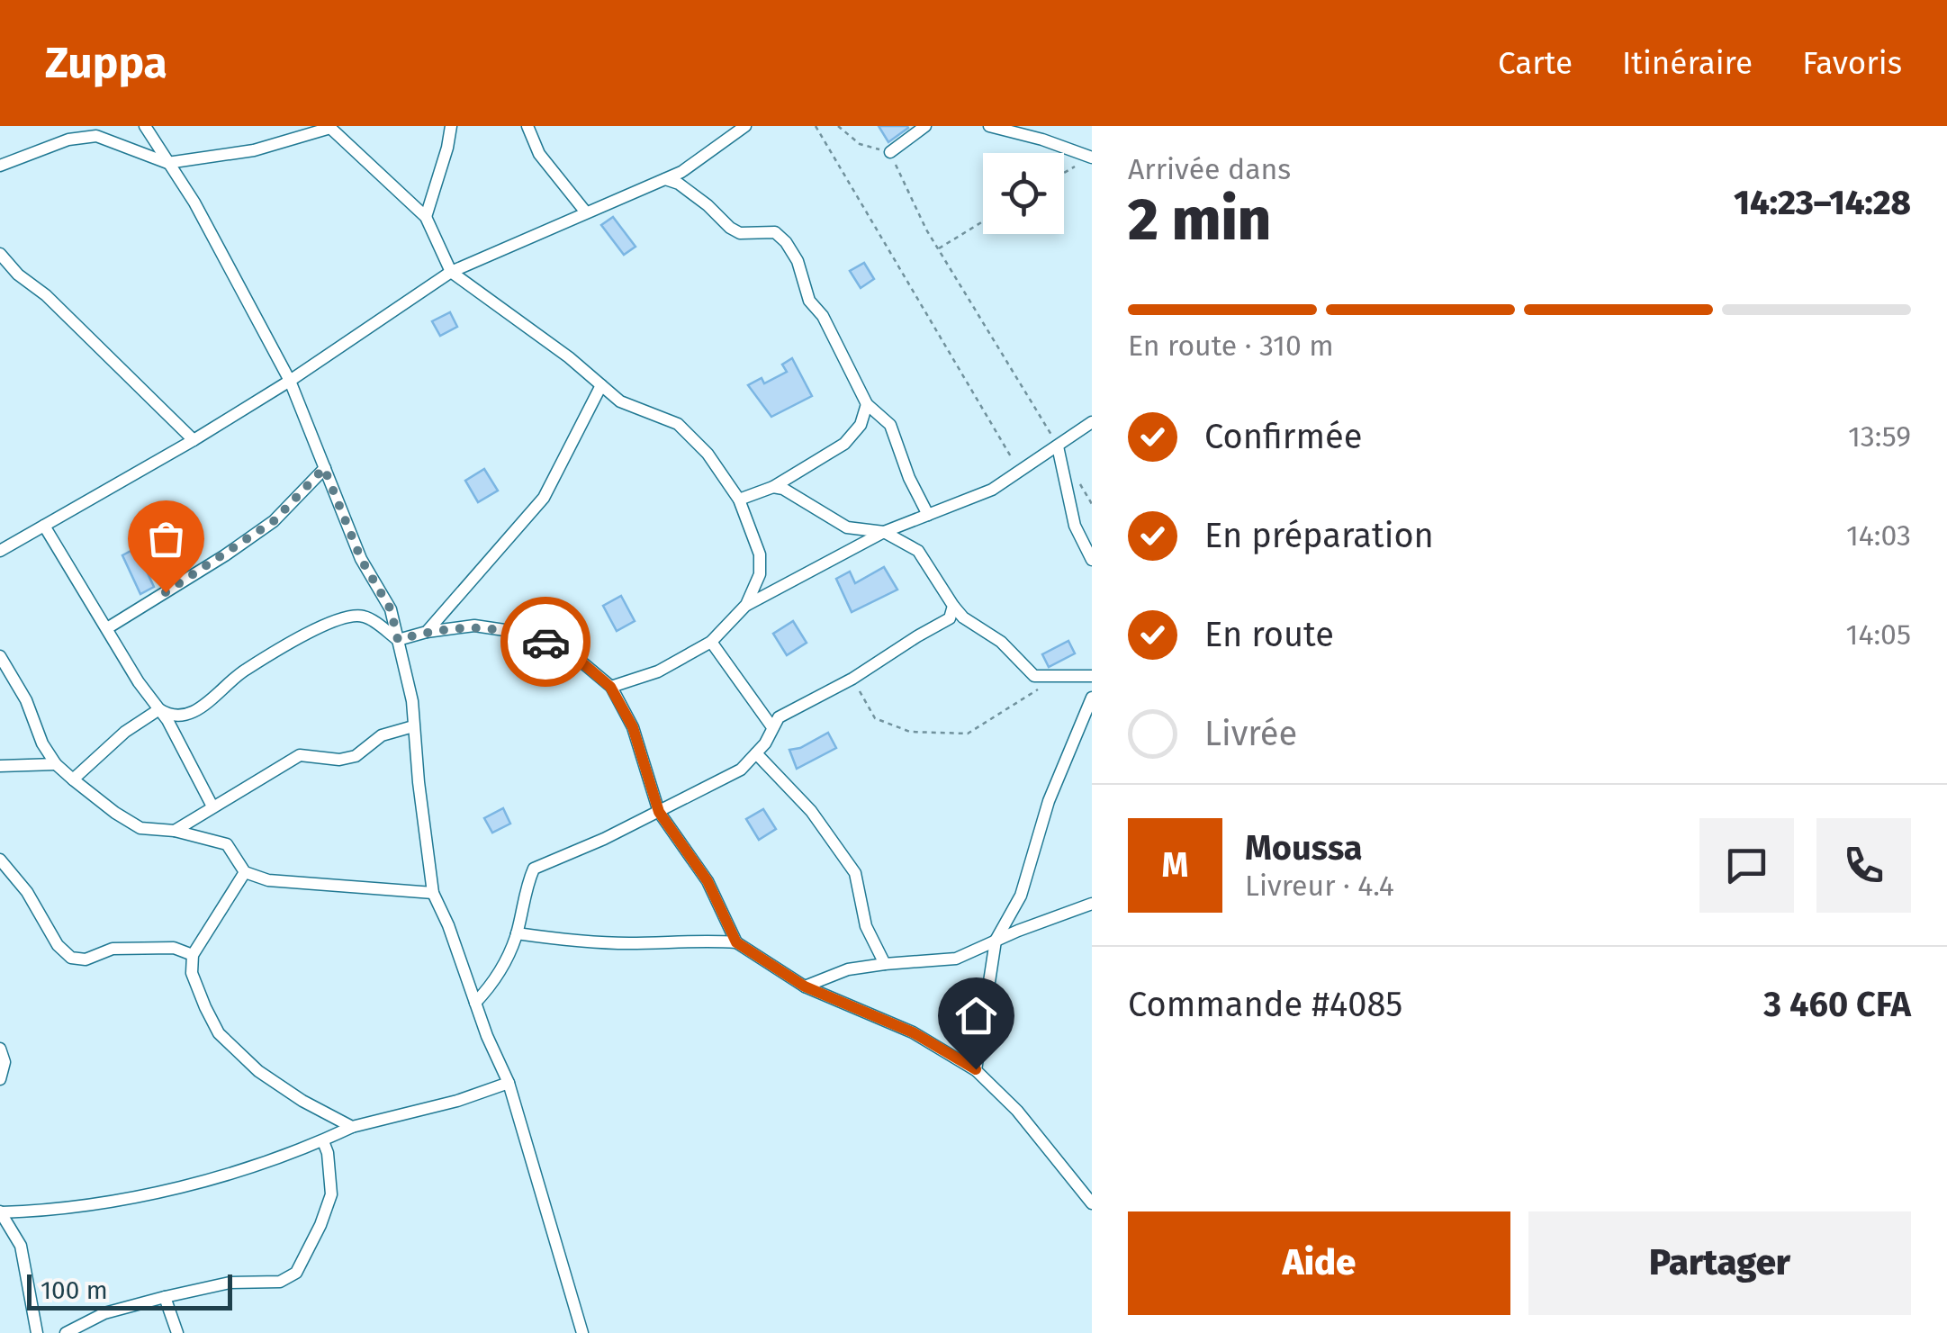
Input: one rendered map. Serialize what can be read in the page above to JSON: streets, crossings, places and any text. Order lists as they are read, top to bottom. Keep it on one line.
{"scale_bar":"100 m","page":{"header":"Zuppa","nav":["Carte","Itinéraire","Favoris"],"heading":["2 min","Arrivée dans","14:23–14:28"],"panel":["Moussa","Livreur · 4.4","Commande #4085","3 460 CFA"],"bar":"En route · 310 m","list":[["Confirmée","13:59"],["En préparation","14:03"],["En route","14:05"],"Livrée"],"round":"M","buttons":["Aide","Partager"],"scale":"100 m"}}
